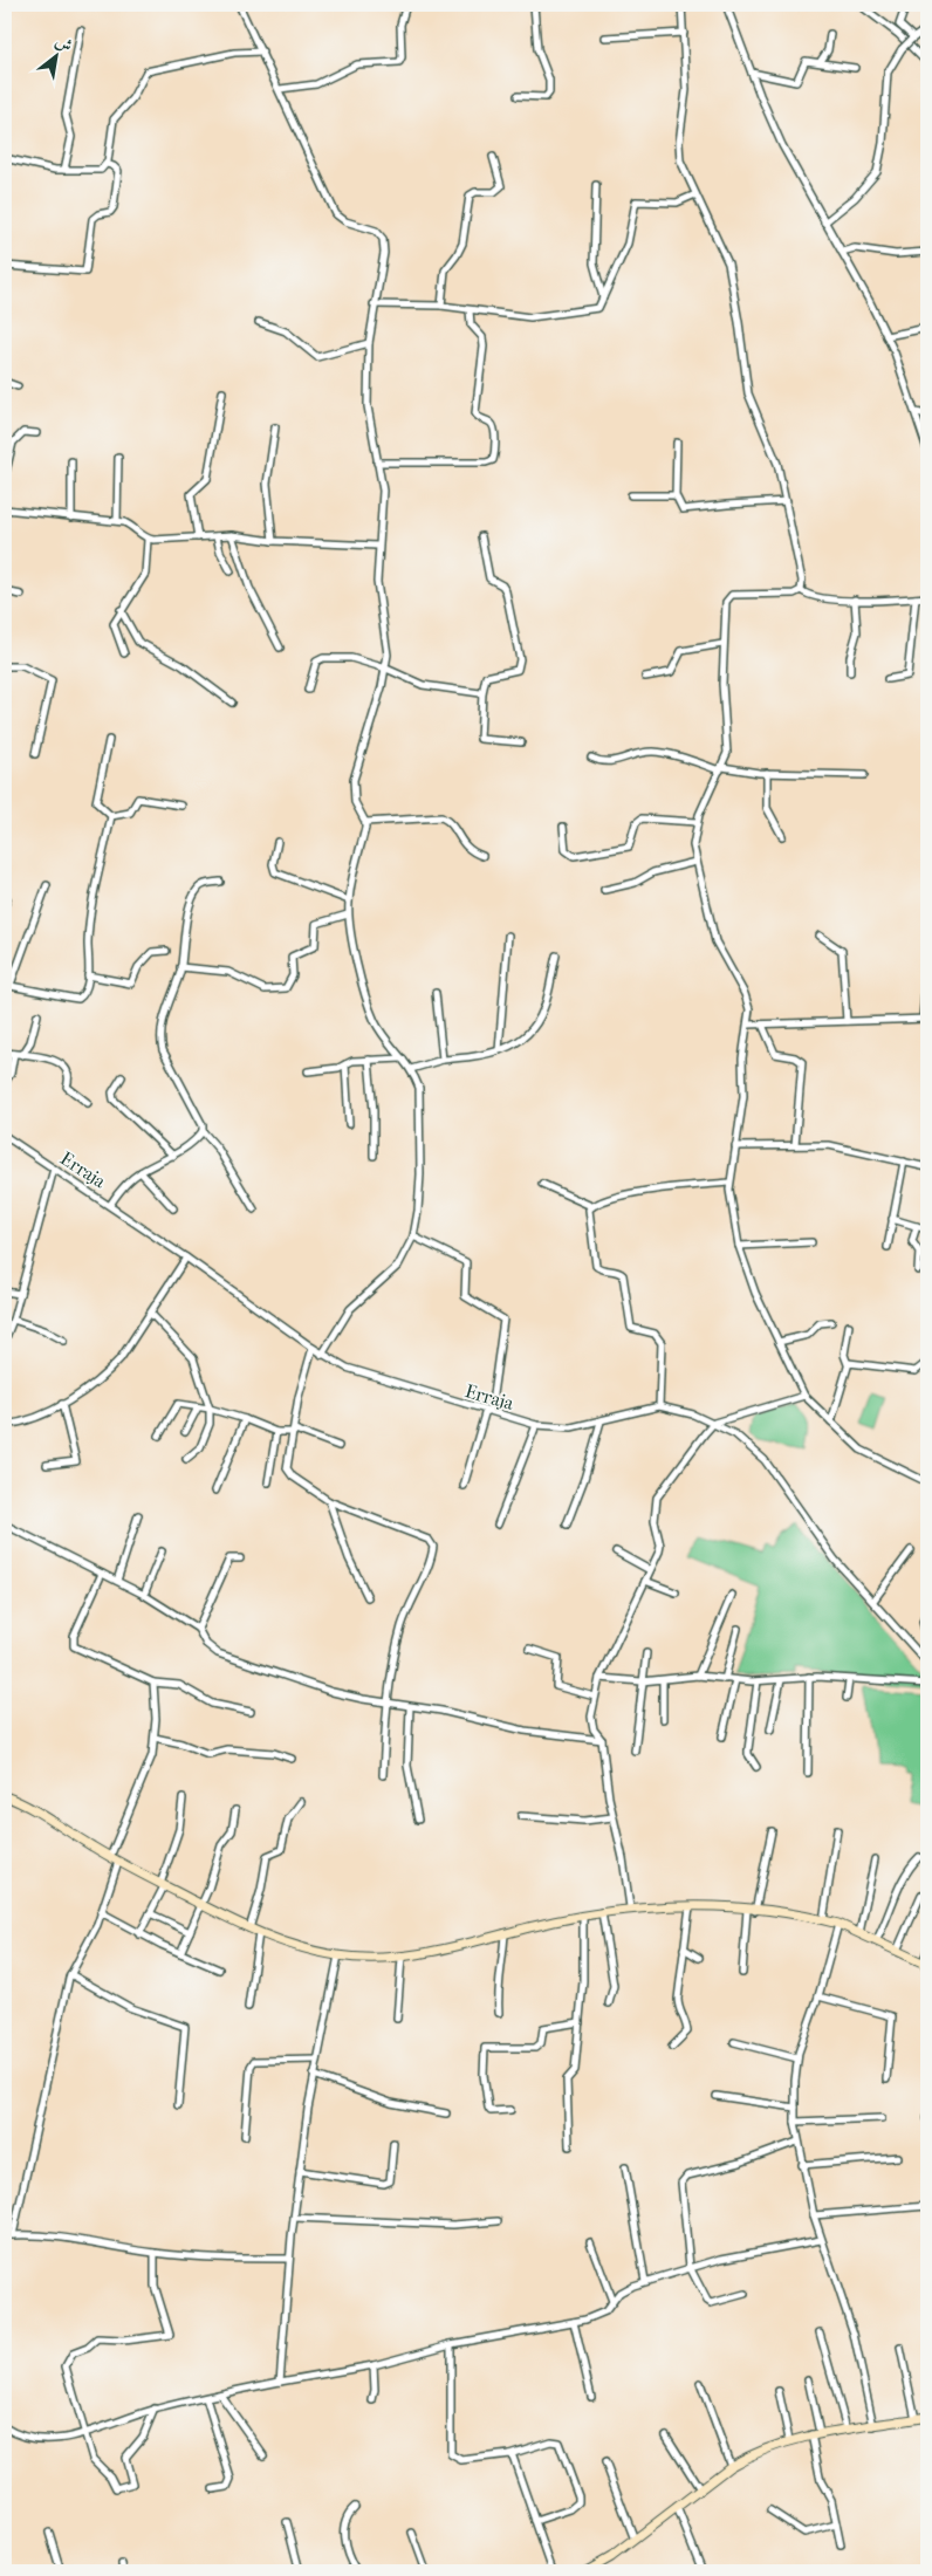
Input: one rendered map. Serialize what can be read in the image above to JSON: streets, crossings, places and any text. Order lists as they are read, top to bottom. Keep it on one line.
{"streets":{"street":["Erraja"]},"north":"top right"}
